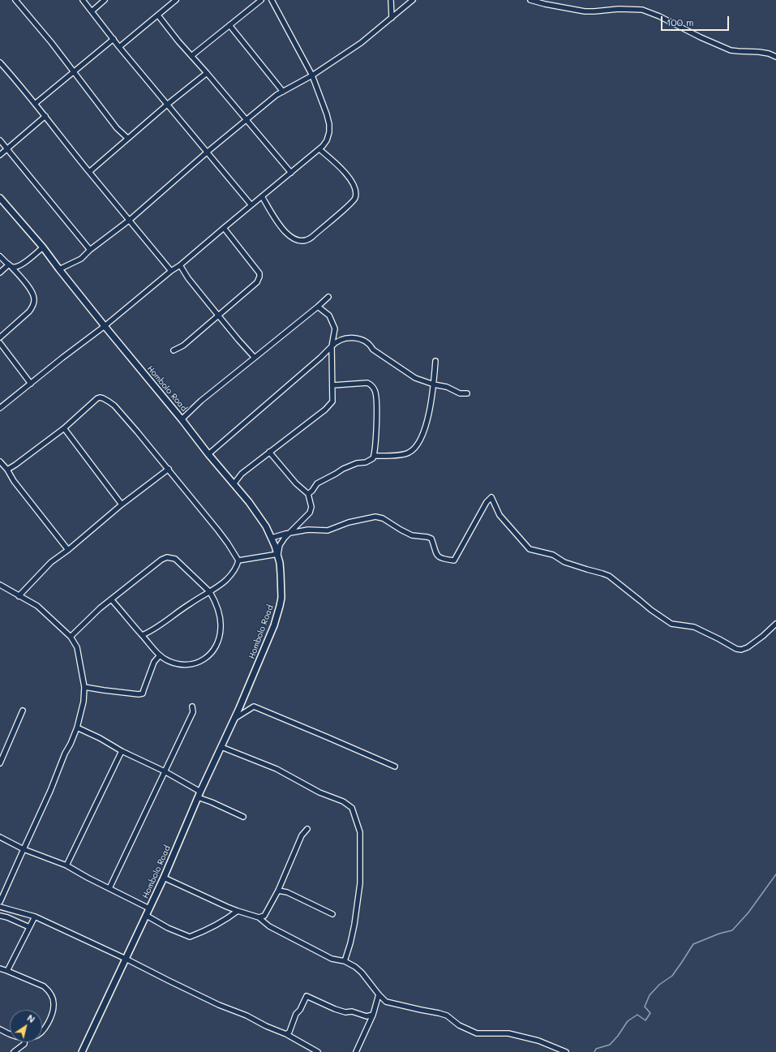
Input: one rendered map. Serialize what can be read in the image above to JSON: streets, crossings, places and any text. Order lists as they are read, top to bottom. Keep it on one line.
{"streets":{"street":["Hombolo Road"]},"scale_bar":"100 m","north":"top right"}
